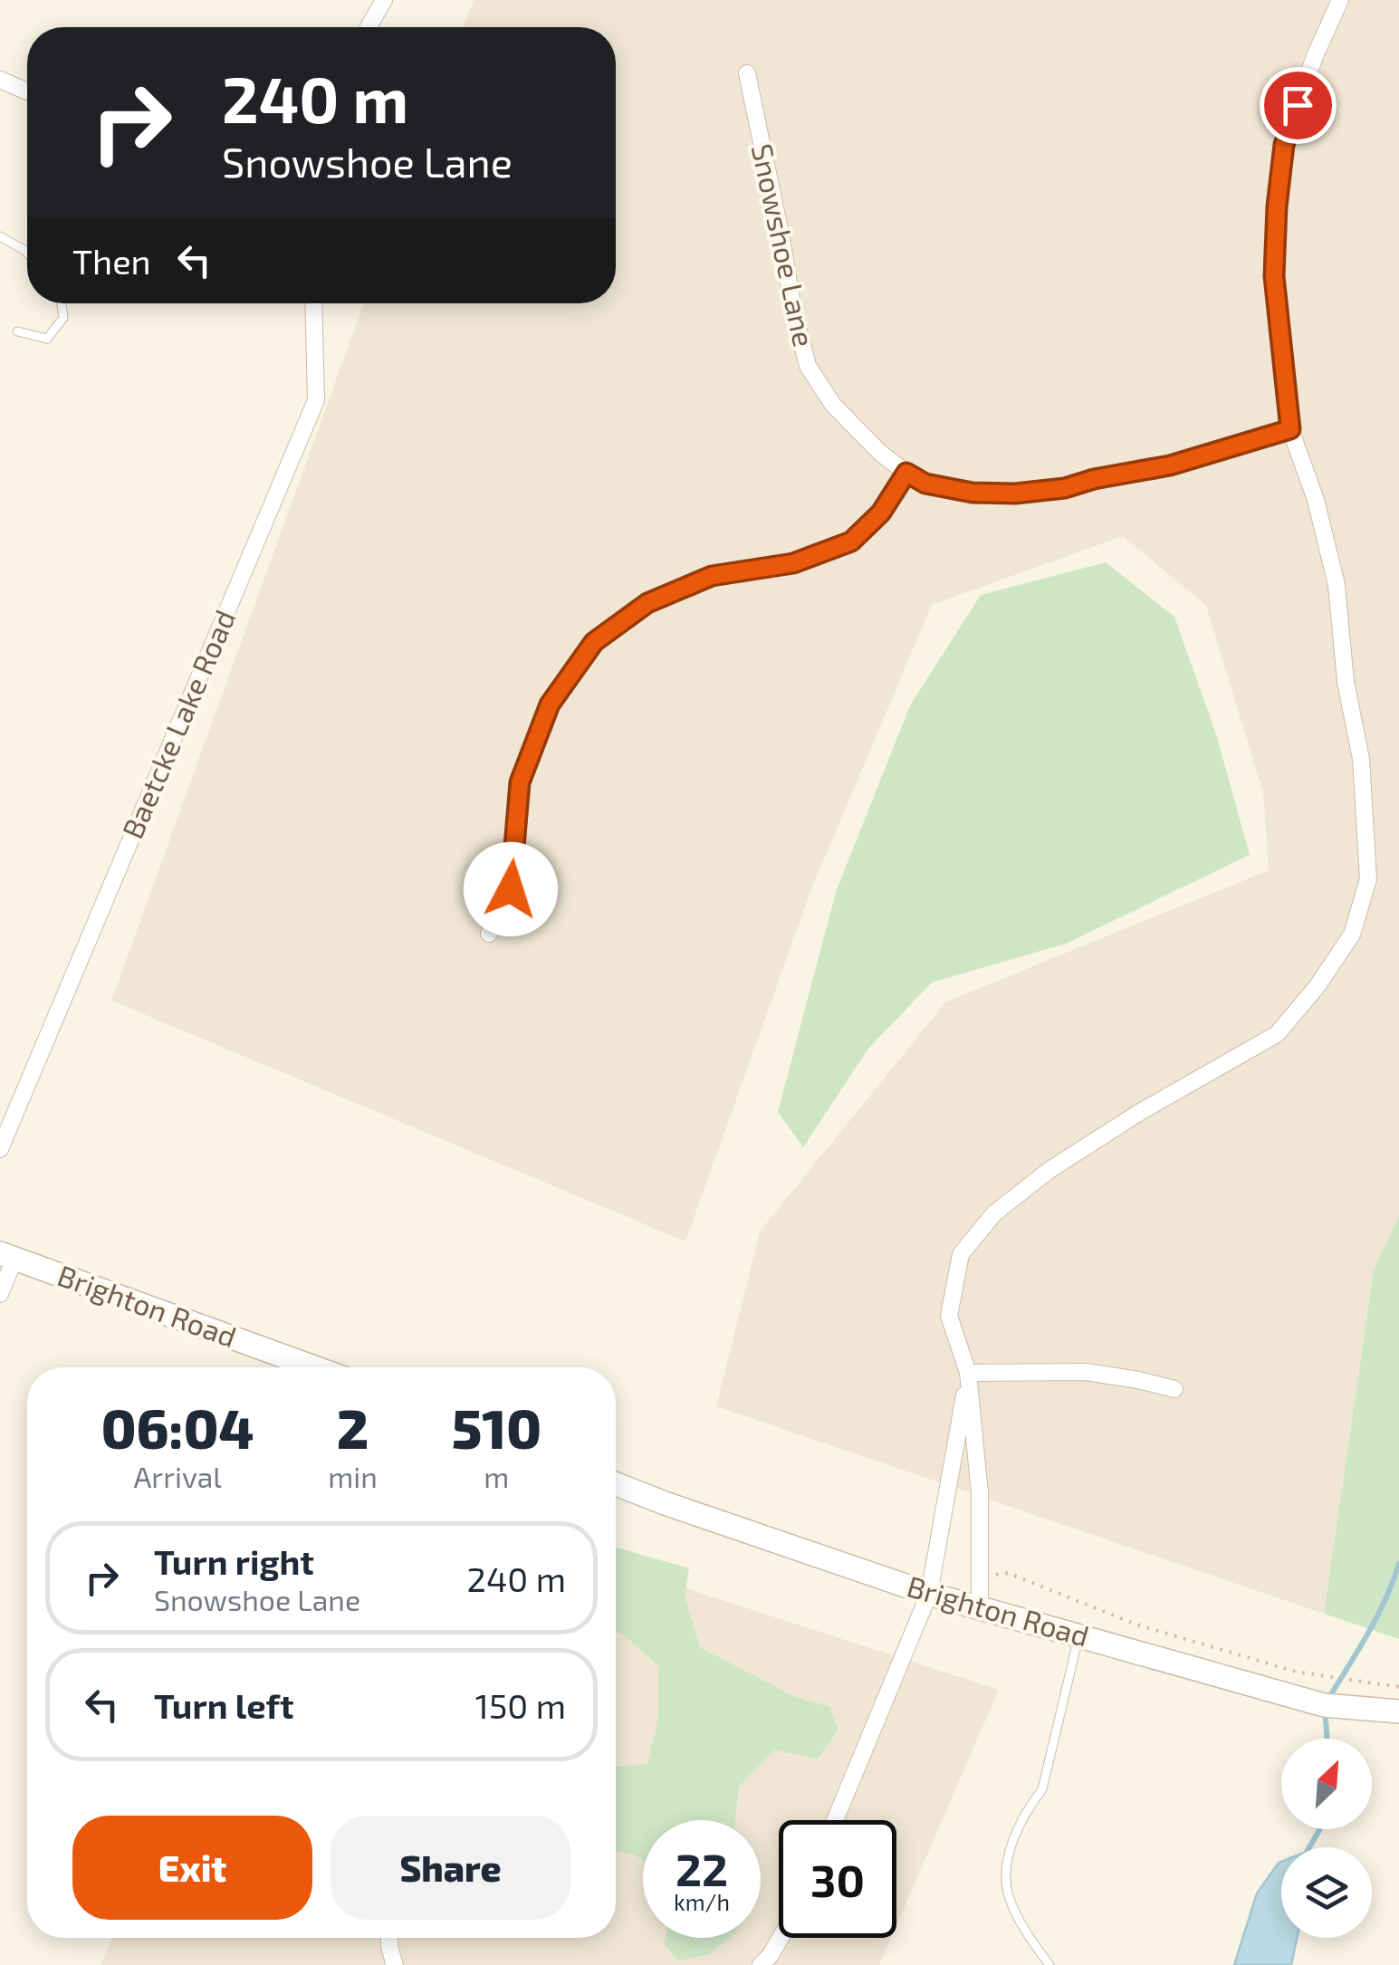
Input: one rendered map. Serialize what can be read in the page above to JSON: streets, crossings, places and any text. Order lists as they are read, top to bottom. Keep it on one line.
{"streets":{"street":["Snowshoe Lane","Baetcke Lake Road","Brighton Road"]},"north":"top right","page":{"turn":["240 m","Snowshoe Lane"],"then":"Then","eta":["06:04","Arrival","2","min","510","m"],"list":[{"name":"Turn right","note":"Snowshoe Lane","value":"240 m"},{"name":"Turn left","value":"150 m"}],"buttons":["Exit","Share"],"speed":"22 km/h","limit":"30"}}
